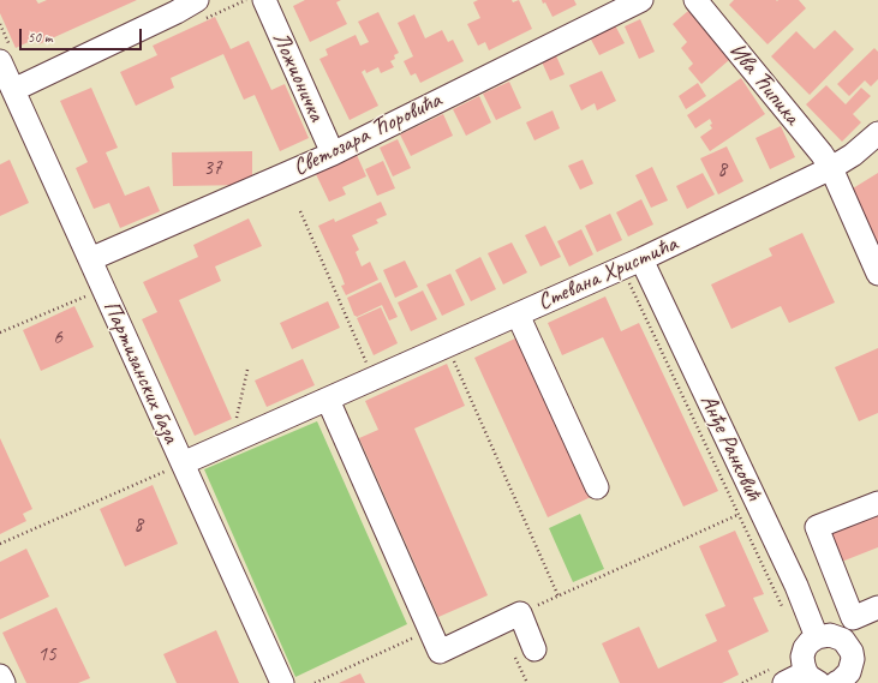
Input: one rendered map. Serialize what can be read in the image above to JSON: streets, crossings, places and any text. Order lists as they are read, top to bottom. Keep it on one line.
{"streets":{"street":["Ложионичка","Ива Ћипика","Светозара Ћоровића","Стевана Христића","Партизанских база","Анђе Ранковић"]},"crossings":[["Ложионичка","Светозара Ћоровића"],["Ива Ћипика","Стевана Христића"],["Светозара Ћоровића","Партизанских база"],["Стевана Христића","Партизанских база"],["Стевана Христића","Анђе Ранковић"]],"house_numbers":["37","8","6","8","15"],"scale_bar":"50 m"}
